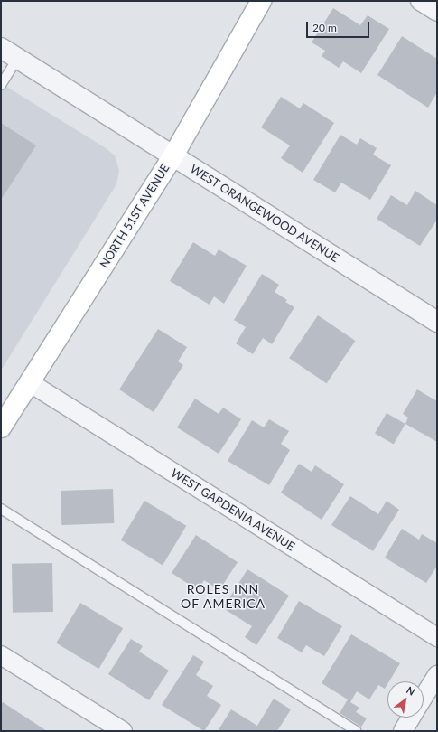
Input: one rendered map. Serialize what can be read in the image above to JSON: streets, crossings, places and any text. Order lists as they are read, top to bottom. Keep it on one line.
{"streets":{"main road":["NORTH 51ST AVENUE"],"street":["WEST ORANGEWOOD AVENUE","WEST GARDENIA AVENUE"]},"crossings":[["WEST ORANGEWOOD AVENUE","NORTH 51ST AVENUE"],["NORTH 51ST AVENUE","WEST GARDENIA AVENUE"]],"districts":["ROLES INN OF AMERICA"],"scale_bar":"20 m","north":"top right"}
